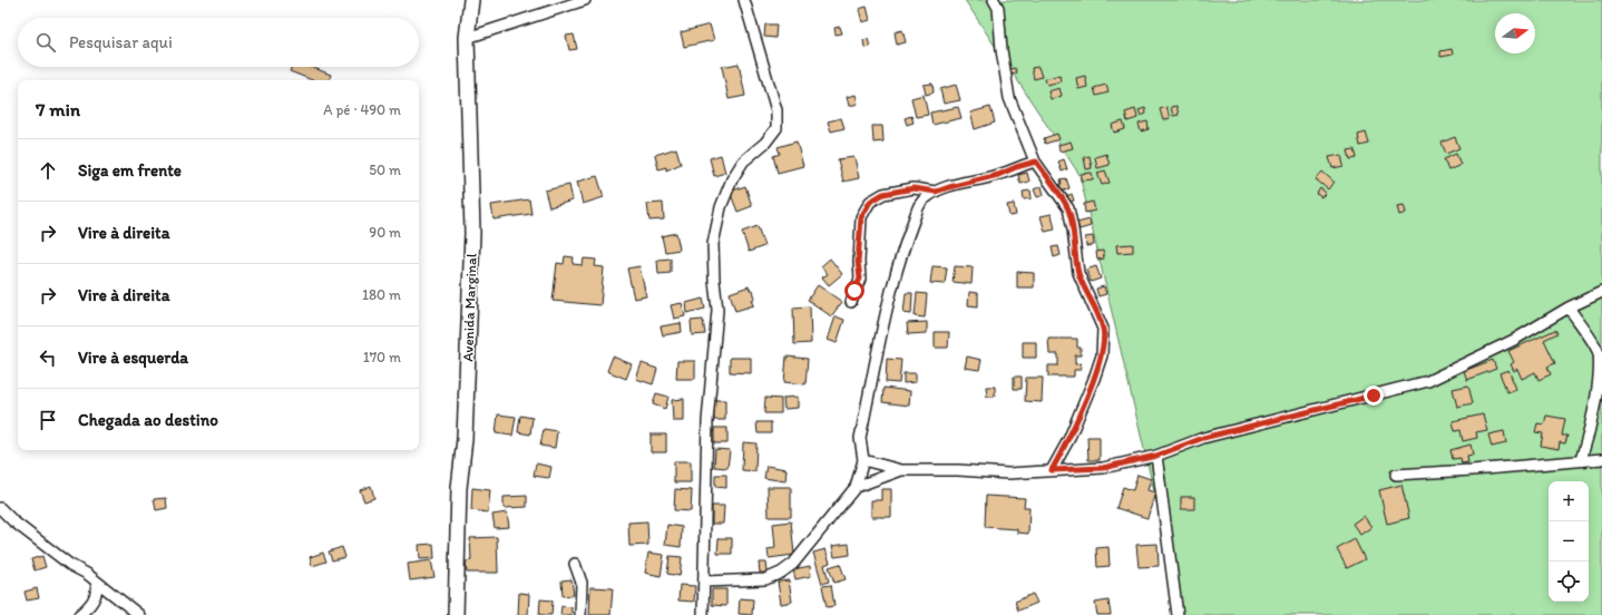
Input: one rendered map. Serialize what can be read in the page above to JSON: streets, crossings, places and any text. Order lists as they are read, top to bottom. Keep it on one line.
{"streets":{"street":["Avenida Marginal"]},"north":"right","page":{"search":"Pesquisar aqui","heading":["7 min","A pé · 490 m"],"list":[["Siga em frente","50 m"],["Vire à direita","90 m"],["Vire à direita","180 m"],["Vire à esquerda","170 m"],"Chegada ao destino"],"map_buttons":["+","−"]}}
